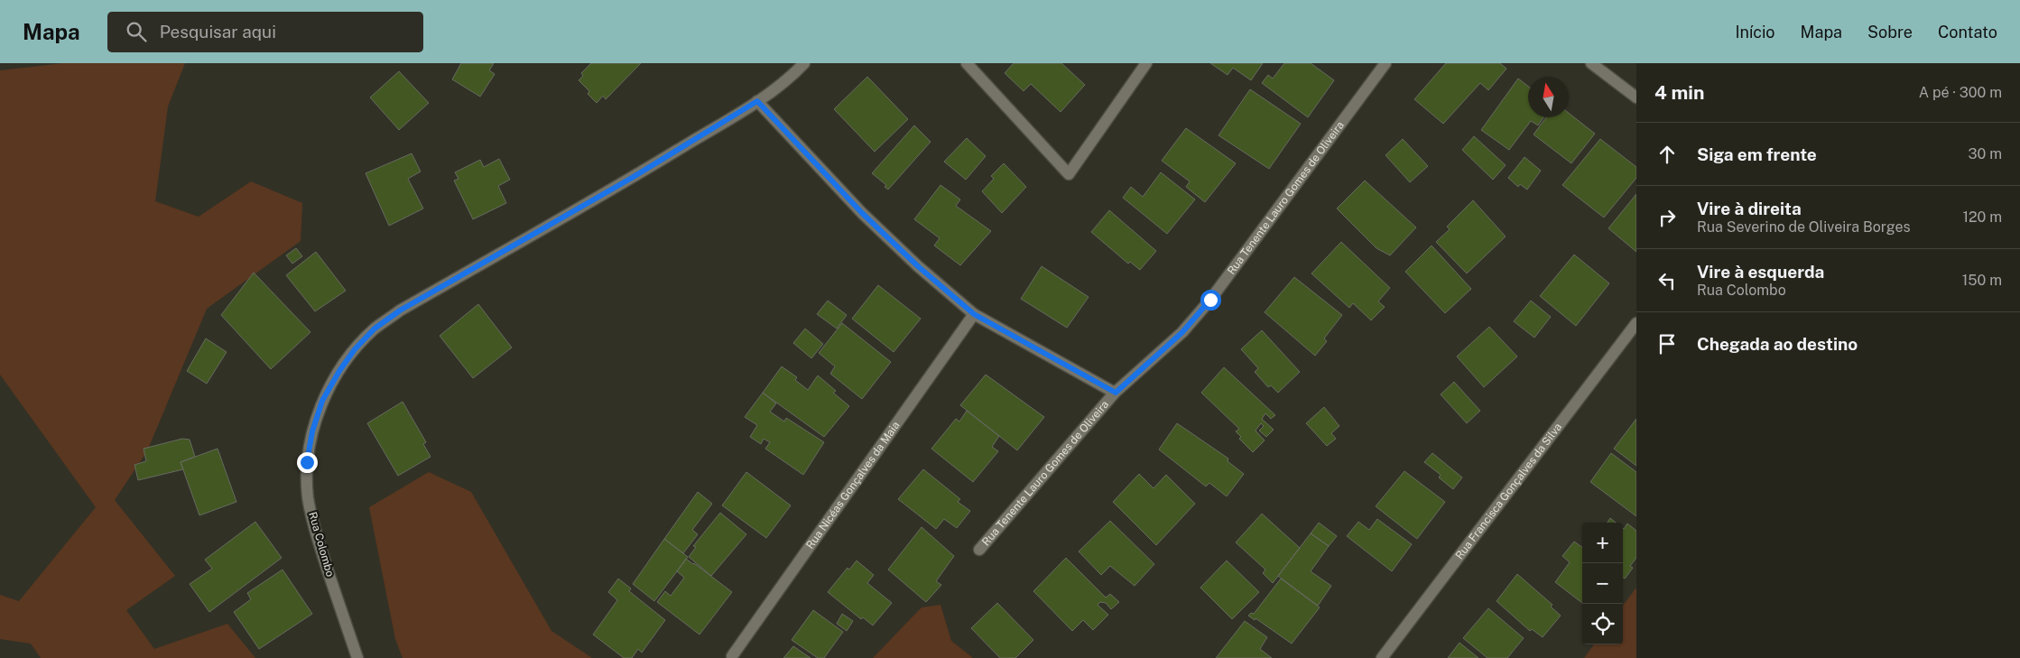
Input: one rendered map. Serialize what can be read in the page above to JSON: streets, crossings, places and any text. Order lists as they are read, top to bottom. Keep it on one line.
{"streets":{"street":["Rua Tenente Lauro Gomes de Oliveira","Rua Nicéas Gonçalves da Maia","Rua Francisca Gonçalves da Silva","Rua Colombo"]},"north":"top","page":{"header":"Mapa","search":"Pesquisar aqui","nav":["Início","Mapa","Sobre","Contato"],"heading":["4 min","A pé · 300 m"],"list":[["Siga em frente","30 m"],["Vire à direita","Rua Severino de Oliveira Borges","120 m"],["Vire à esquerda","Rua Colombo","150 m"],"Chegada ao destino"],"map_buttons":["+","−"]}}
